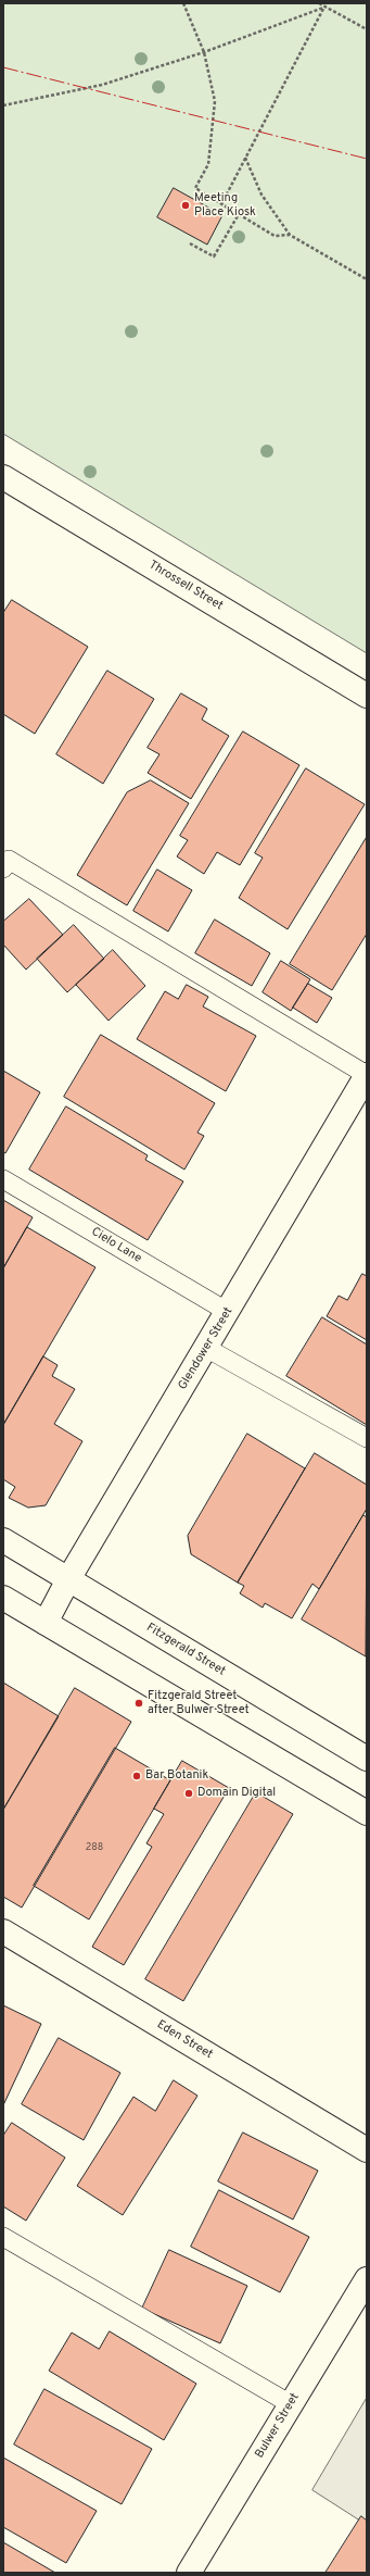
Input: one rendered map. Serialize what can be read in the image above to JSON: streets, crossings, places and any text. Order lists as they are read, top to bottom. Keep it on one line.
{"streets":{"street":["Throssell Street","Glendower Street","Fitzgerald Street","Eden Street","Bulwer Street"],"lane":["Cielo Lane"]},"crossings":[["Cielo Lane","Glendower Street"],["Glendower Street","Fitzgerald Street"]],"places":["Meeting Place Kiosk","Fitzgerald Street after Bulwer Street","Bar Botanik","Domain Digital"],"house_numbers":["288"]}
